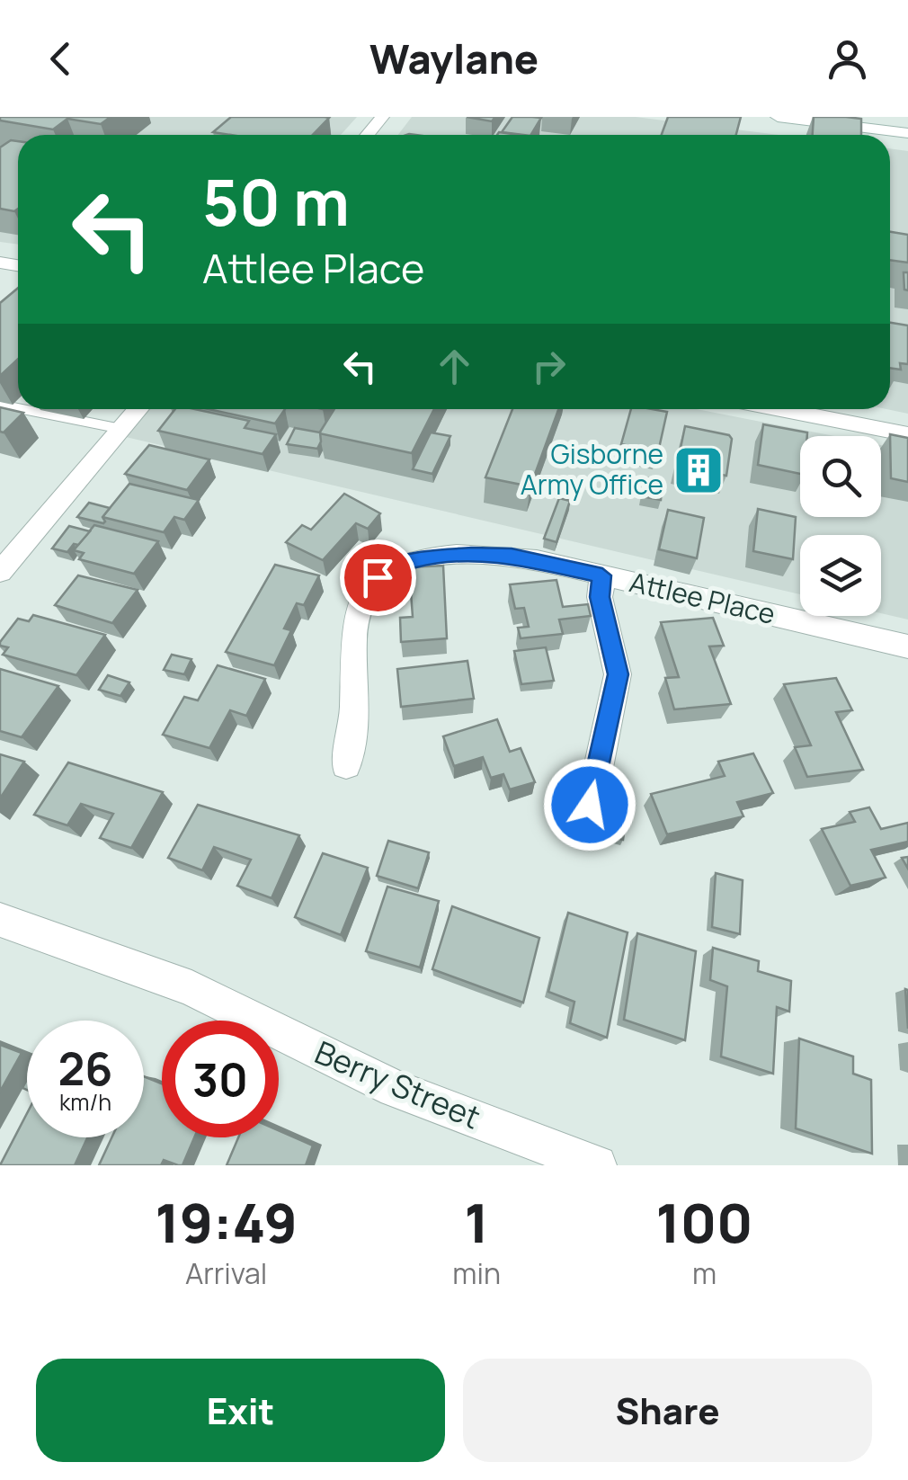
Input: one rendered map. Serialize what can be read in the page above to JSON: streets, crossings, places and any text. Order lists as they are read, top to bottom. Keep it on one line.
{"streets":{"street":["Attlee Place","Berry Street"]},"places":{"building":["Gisborne Army Office"]},"page":{"header":"Waylane","turn":["50 m","Attlee Place"],"speed":"26 km/h","limit":"30","eta":["19:49","Arrival","1","min","100","m"],"buttons":["Exit","Share"]}}
